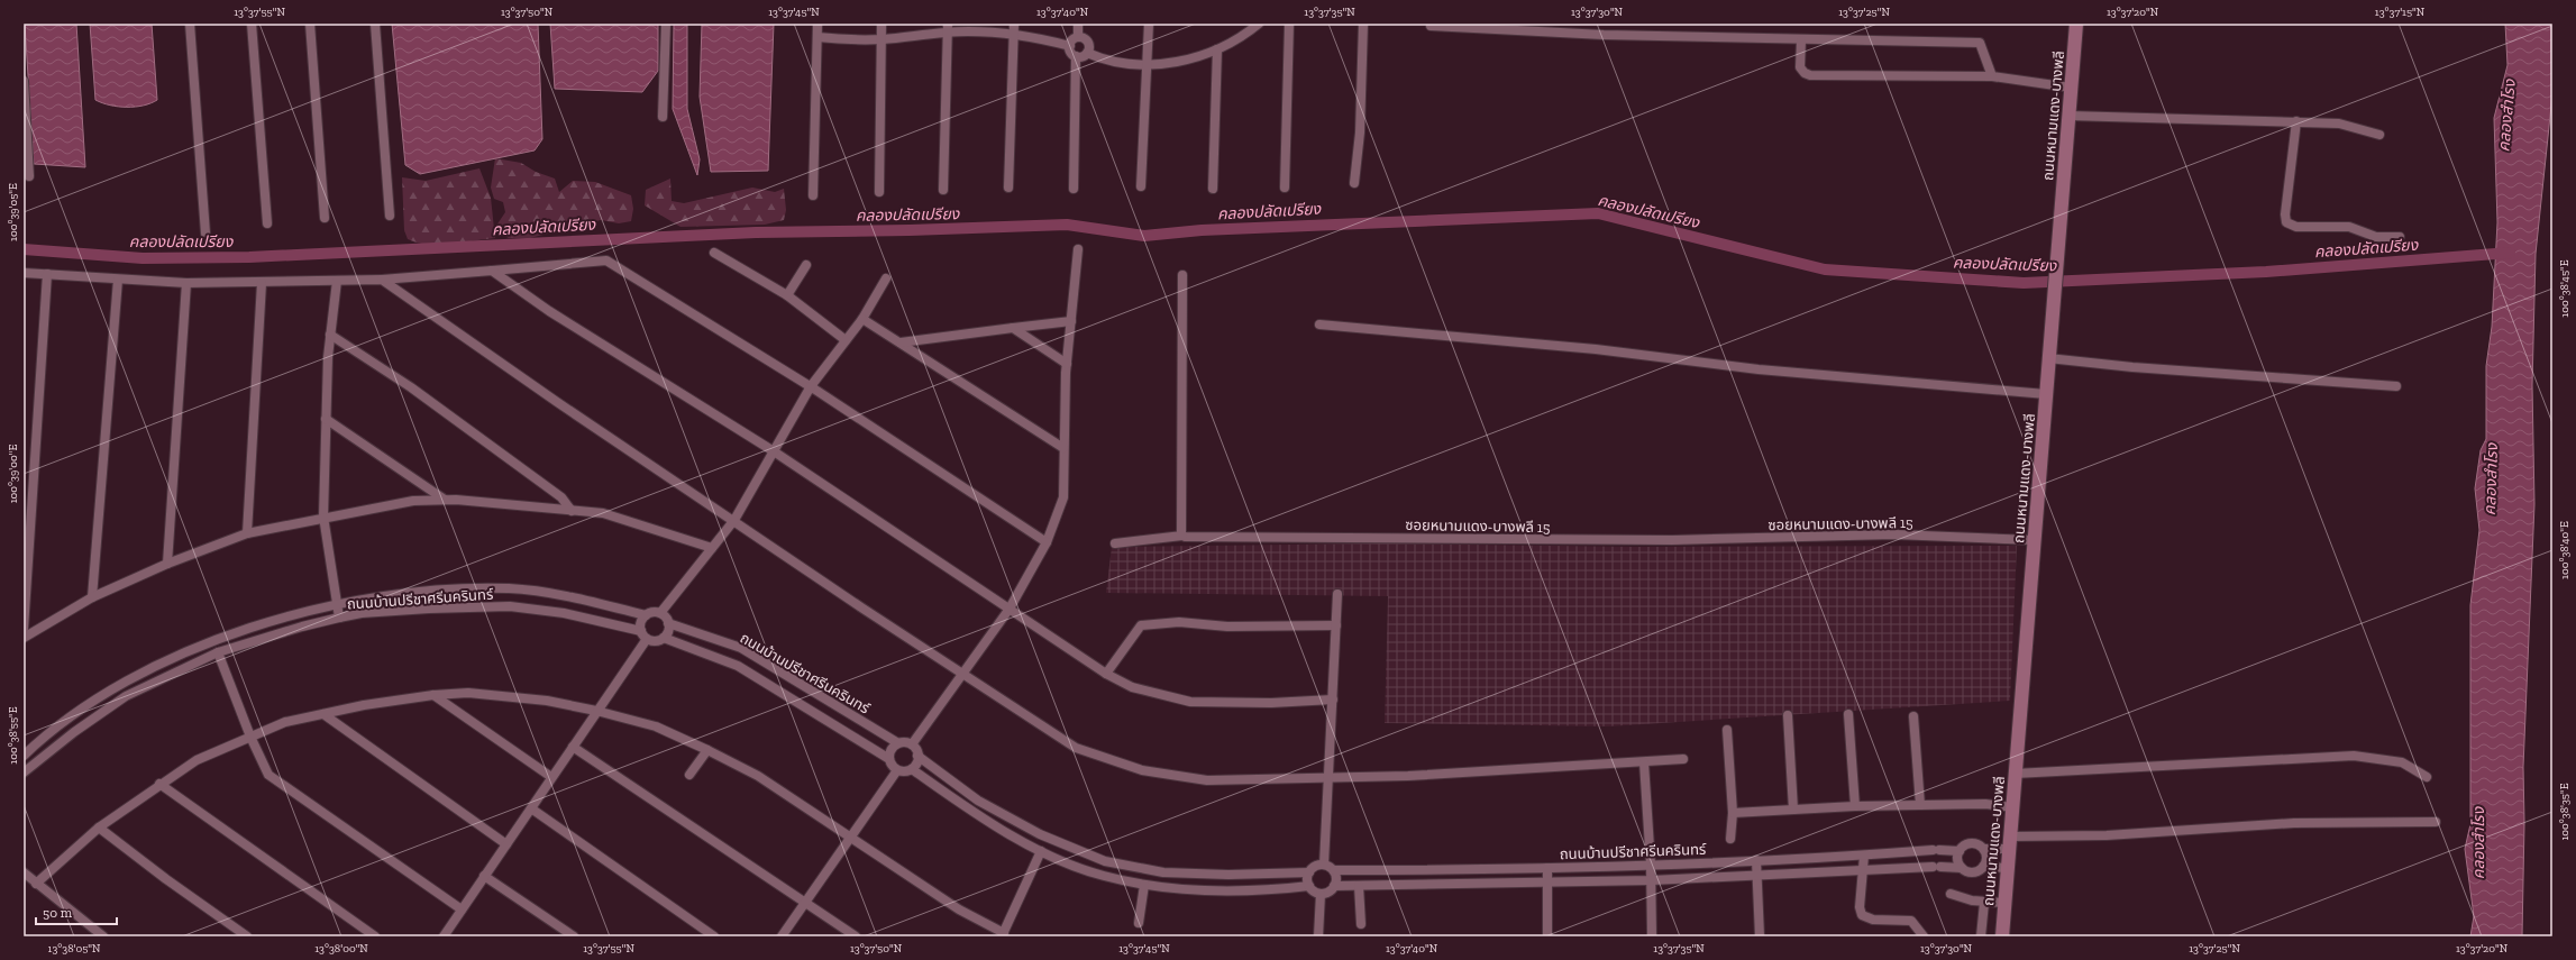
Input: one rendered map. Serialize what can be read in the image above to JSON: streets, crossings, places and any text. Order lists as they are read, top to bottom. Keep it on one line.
{"streets":{"main road":["ถนนหนามแดง-บางพลี"],"street":["ซอยหนามแดง-บางพลี 15","ถนนบ้านปรีชาศรีนครินทร์"]},"crossings":[["ถนนหนามแดง-บางพลี","ซอยหนามแดง-บางพลี 15"]],"water":["คลองสำโรง","คลองปลัดเปรียง"],"scale_bar":"50 m","coordinates":["13°37'55\"N","13°37'50\"N","13°37'45\"N","13°37'40\"N","13°37'35\"N","13°37'30\"N","13°37'25\"N","13°37'20\"N","13°37'15\"N","100°39'05\"E","100°38'45\"E","100°39'00\"E","100°38'40\"E","100°38'55\"E","100°38'35\"E","13°38'05\"N","13°38'00\"N"]}
